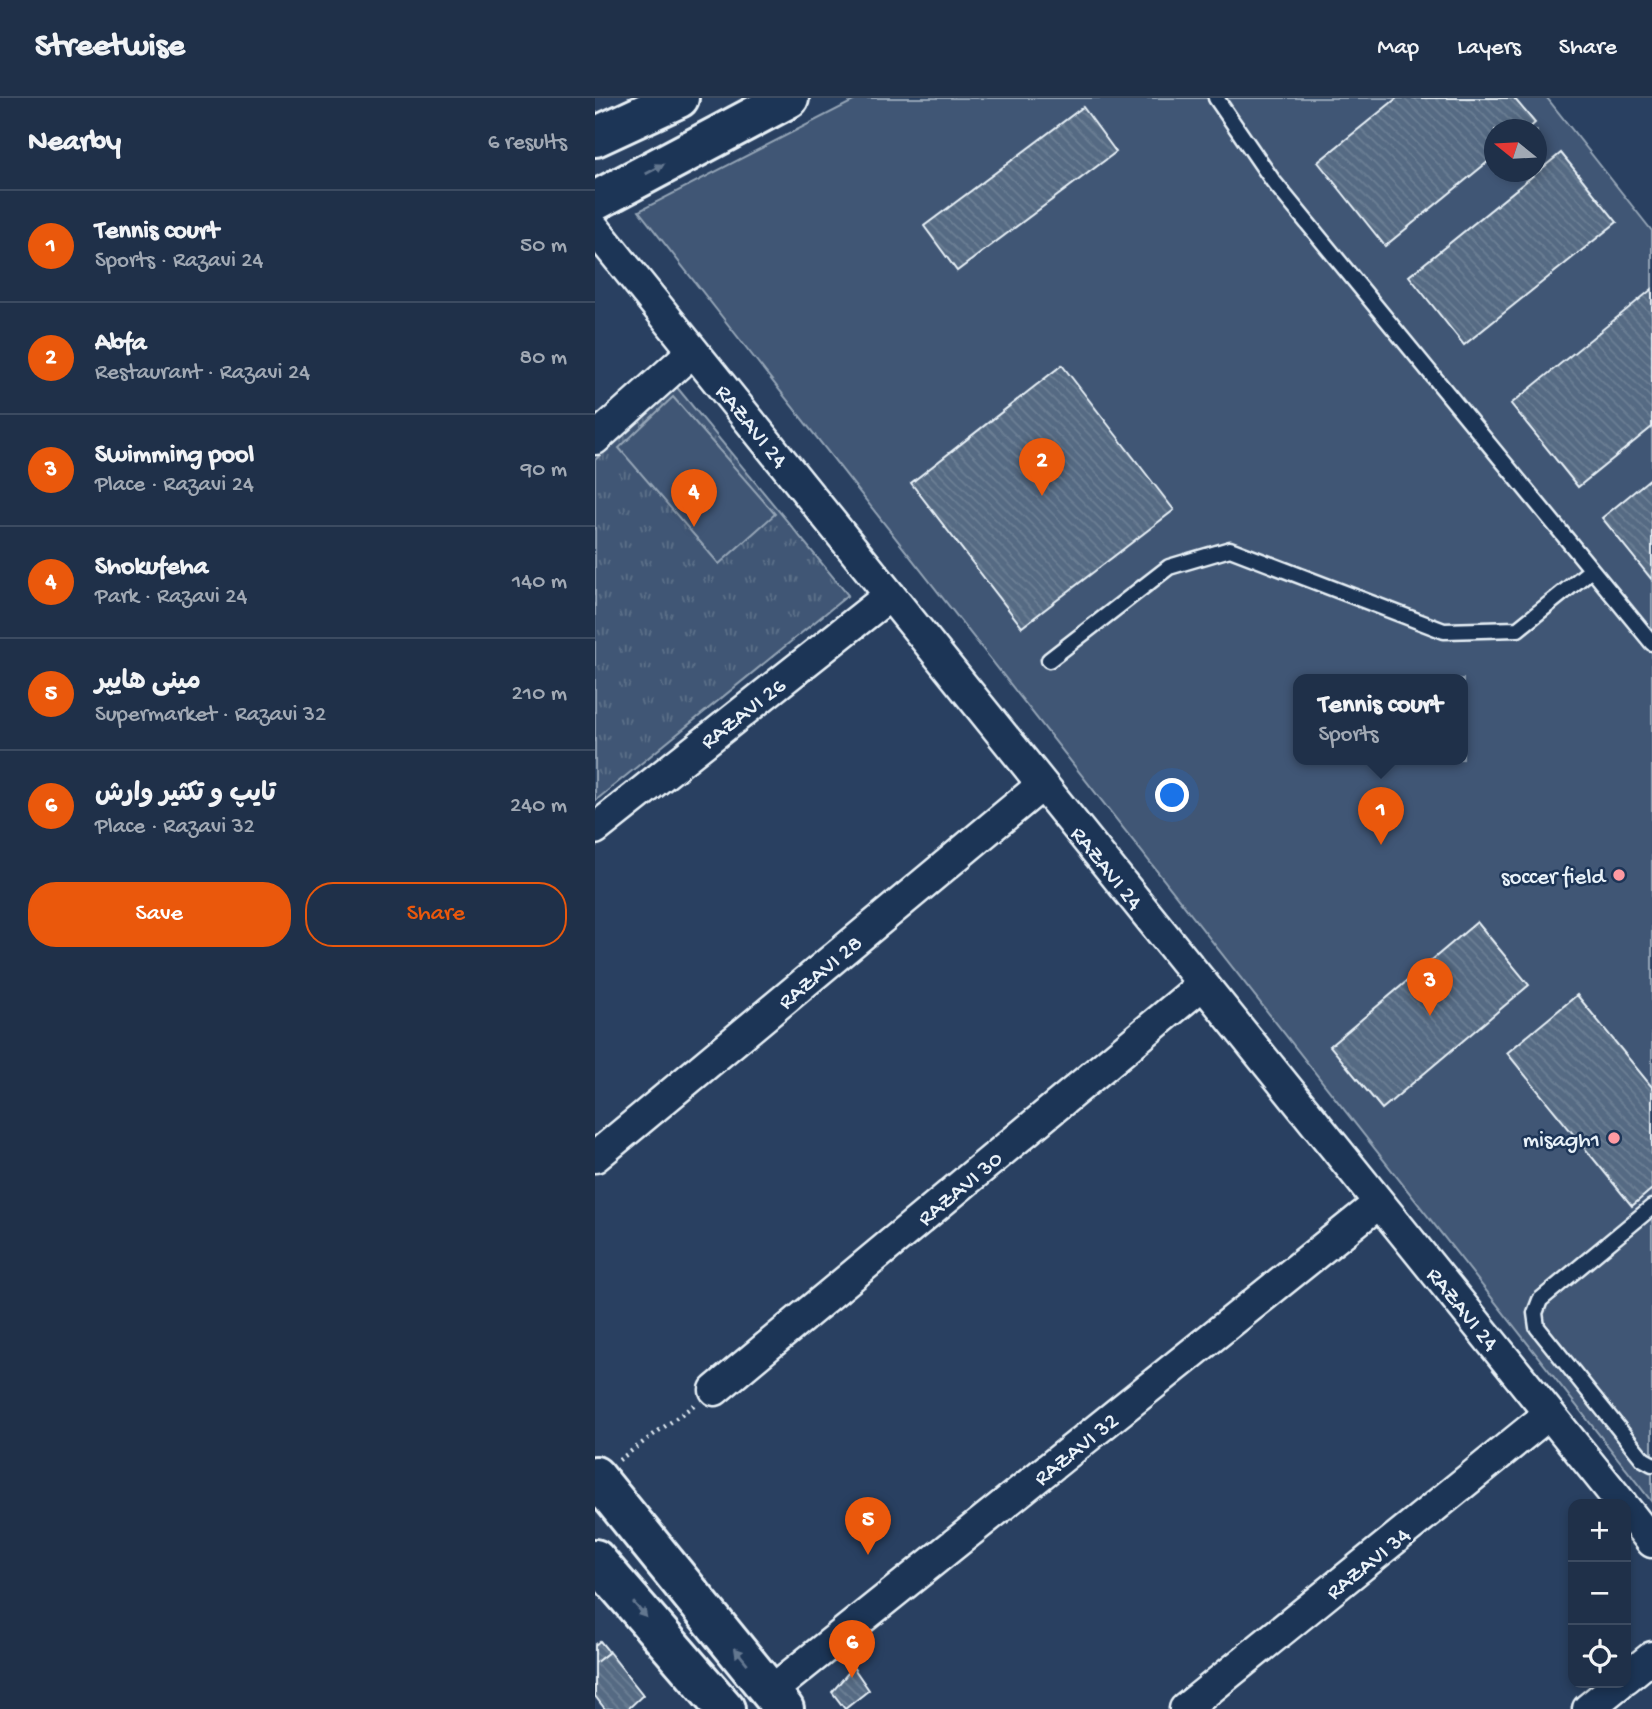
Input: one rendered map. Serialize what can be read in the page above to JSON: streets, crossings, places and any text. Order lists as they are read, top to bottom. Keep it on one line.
{"streets":{"street":["RAZAVI 24","RAZAVI 26","RAZAVI 28","RAZAVI 30","RAZAVI 32","RAZAVI 34"]},"crossings":[["RAZAVI 24","RAZAVI 26"],["RAZAVI 24","RAZAVI 28"],["RAZAVI 24","RAZAVI 30"],["RAZAVI 24","RAZAVI 32"],["RAZAVI 24","RAZAVI 34"]],"places":["soccer field","misagh1"],"north":"left","page":{"header":"Streetwise","nav":["Map","Layers","Share"],"heading":["Nearby","6 results"],"list":[{"mark":"1","name":"Tennis court","note":"Sports · Razavi 24","value":"50 m"},{"mark":"2","name":"Abfa","note":"Restaurant · Razavi 24","value":"80 m"},{"mark":"3","name":"Swimming pool","note":"Place · Razavi 24","value":"90 m"},{"mark":"4","name":"Shokufeha","note":"Park · Razavi 24","value":"140 m"},{"mark":"5","name":"مینی هایپر","note":"Supermarket · Razavi 32","value":"210 m"},{"mark":"6","name":"تایپ و تکثیر وارش","note":"Place · Razavi 32","value":"240 m"}],"pins":["2","4","1","3","5","6"],"popup":["Tennis court","Sports"],"buttons":["Save","Share"],"map_buttons":["+","−"]}}
